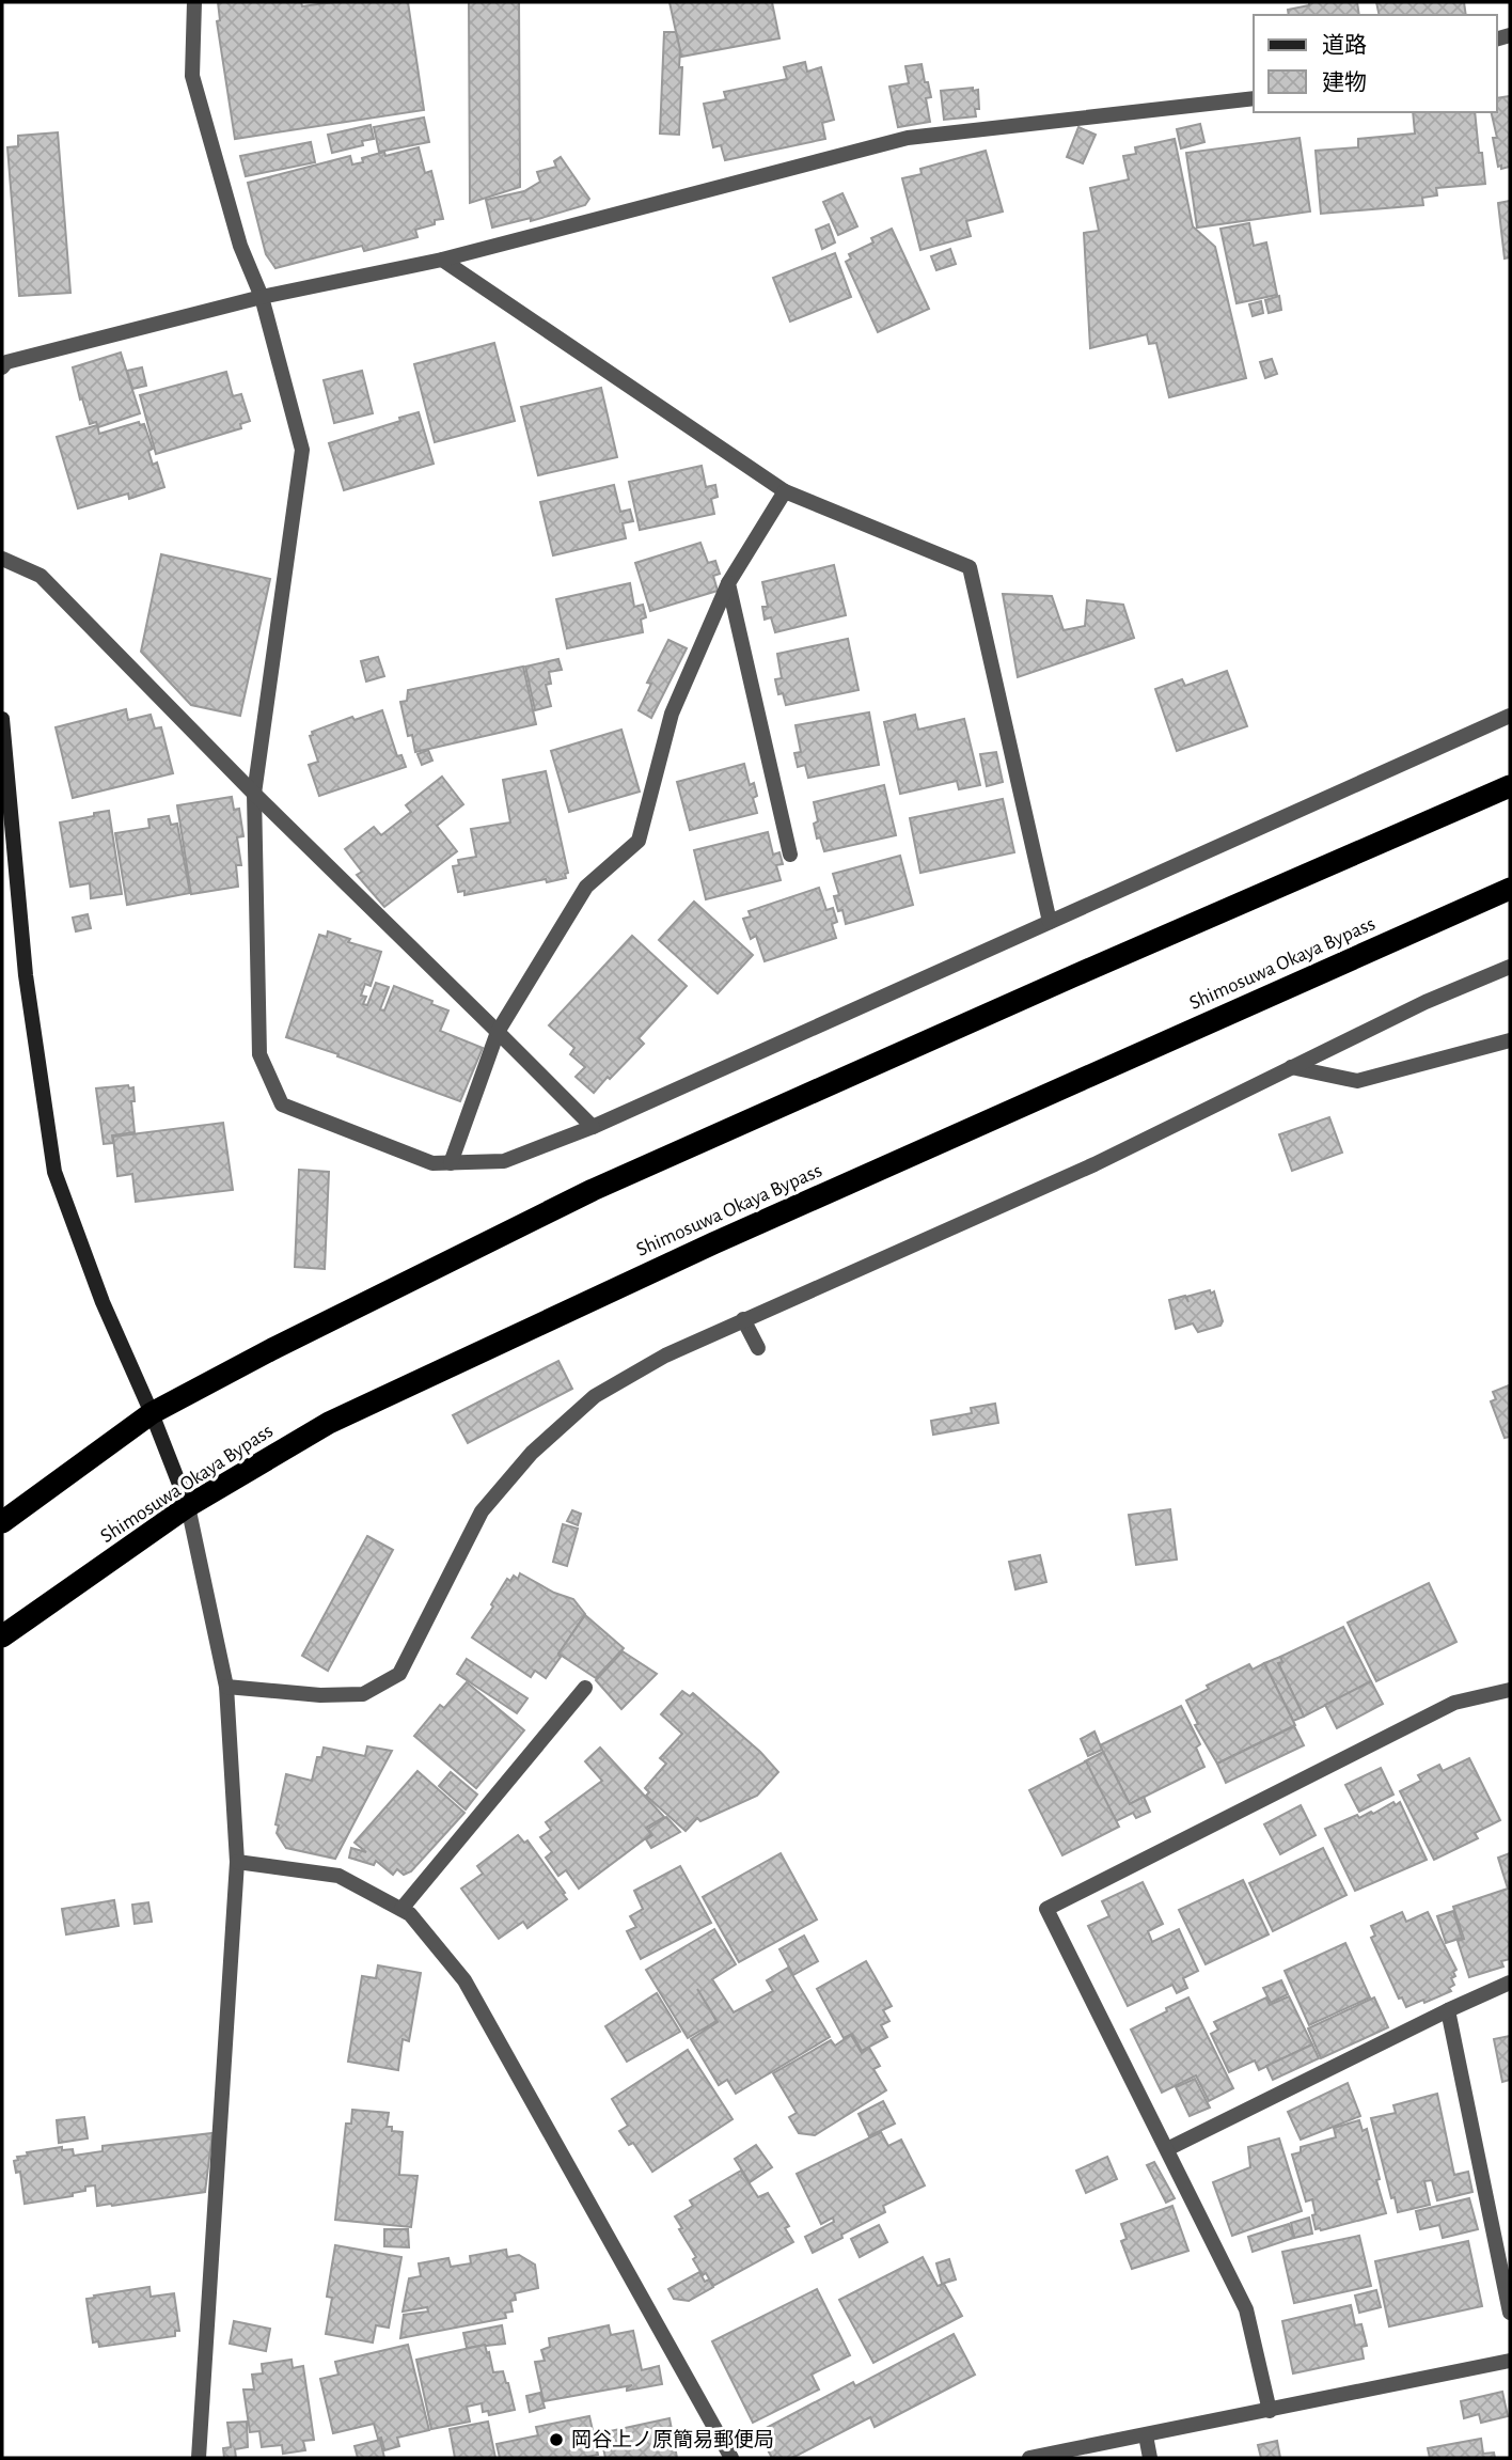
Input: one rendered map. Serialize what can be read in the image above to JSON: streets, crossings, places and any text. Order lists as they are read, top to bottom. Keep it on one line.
{"streets":{"highway":["Shimosuwa Okaya Bypass"]},"places":["岡谷上ノ原簡易郵便局"],"legend":["道路","建物"]}
